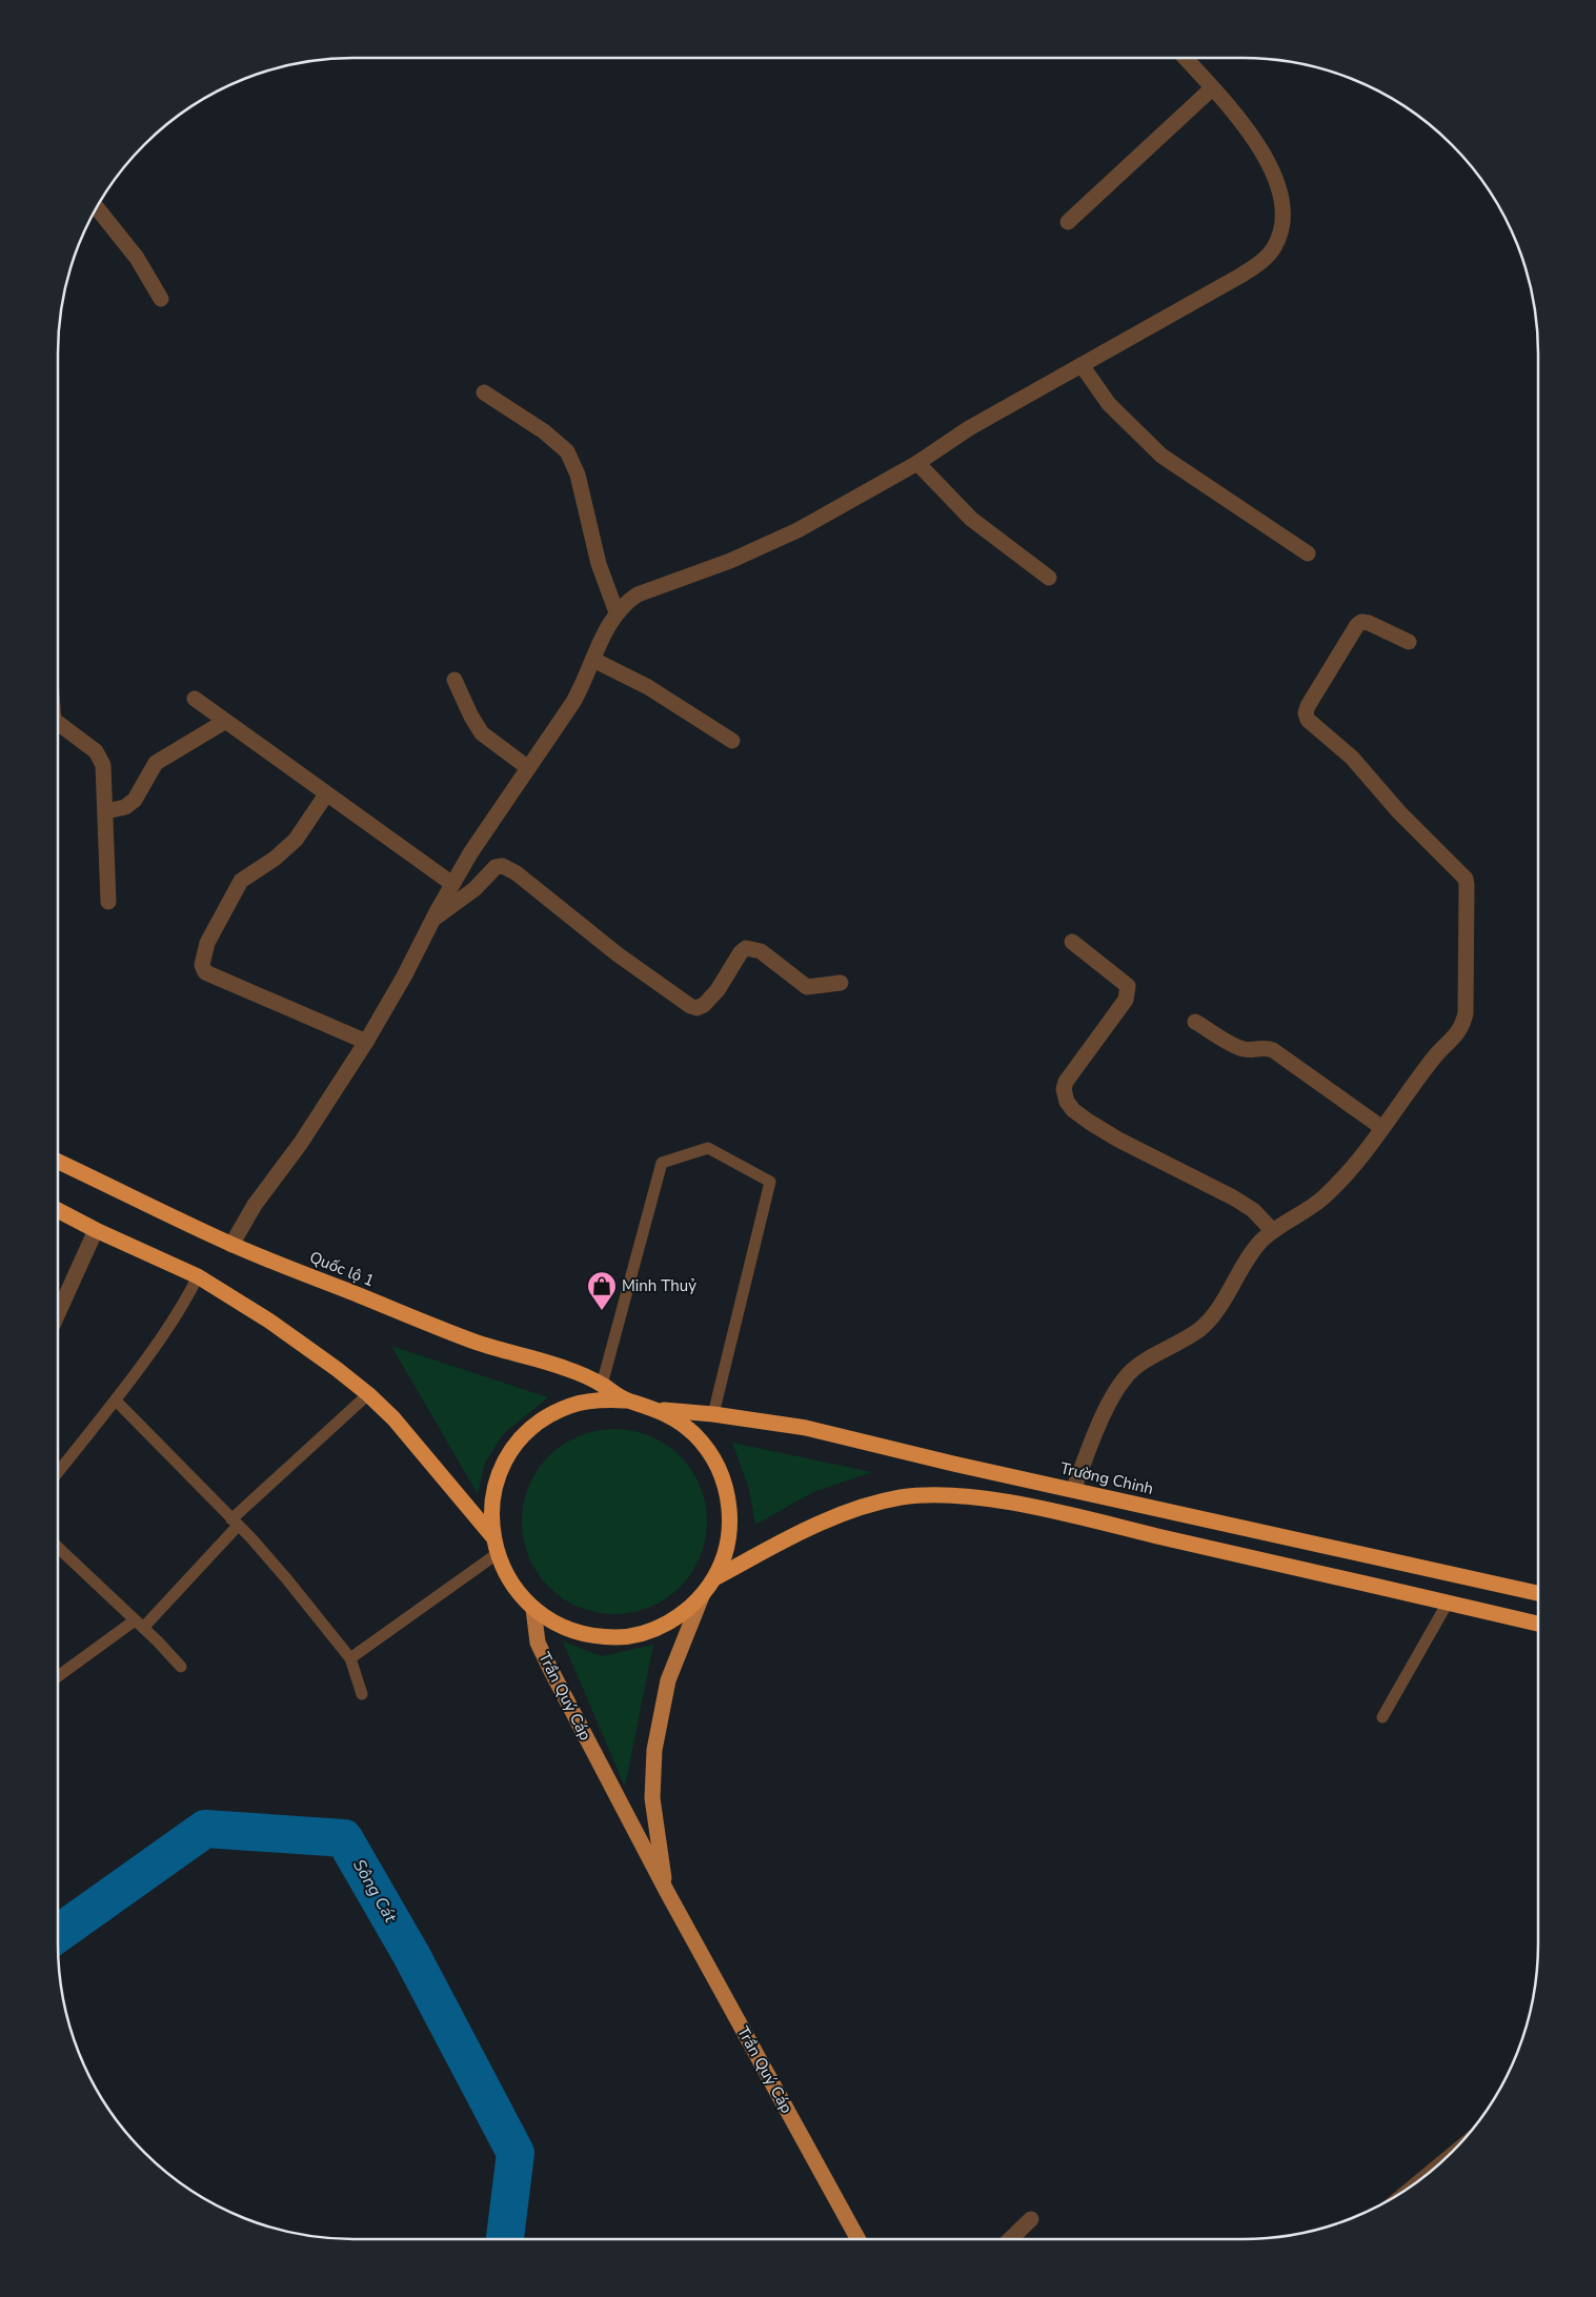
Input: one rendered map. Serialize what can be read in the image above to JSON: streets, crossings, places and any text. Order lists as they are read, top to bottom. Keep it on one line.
{"streets":{"highway":["Quốc lộ 1","Trường Chinh"],"main road":["Trần Quý Cáp"]},"water":["Sông Cát"],"places":{"shop":["Minh Thuỷ"]}}
